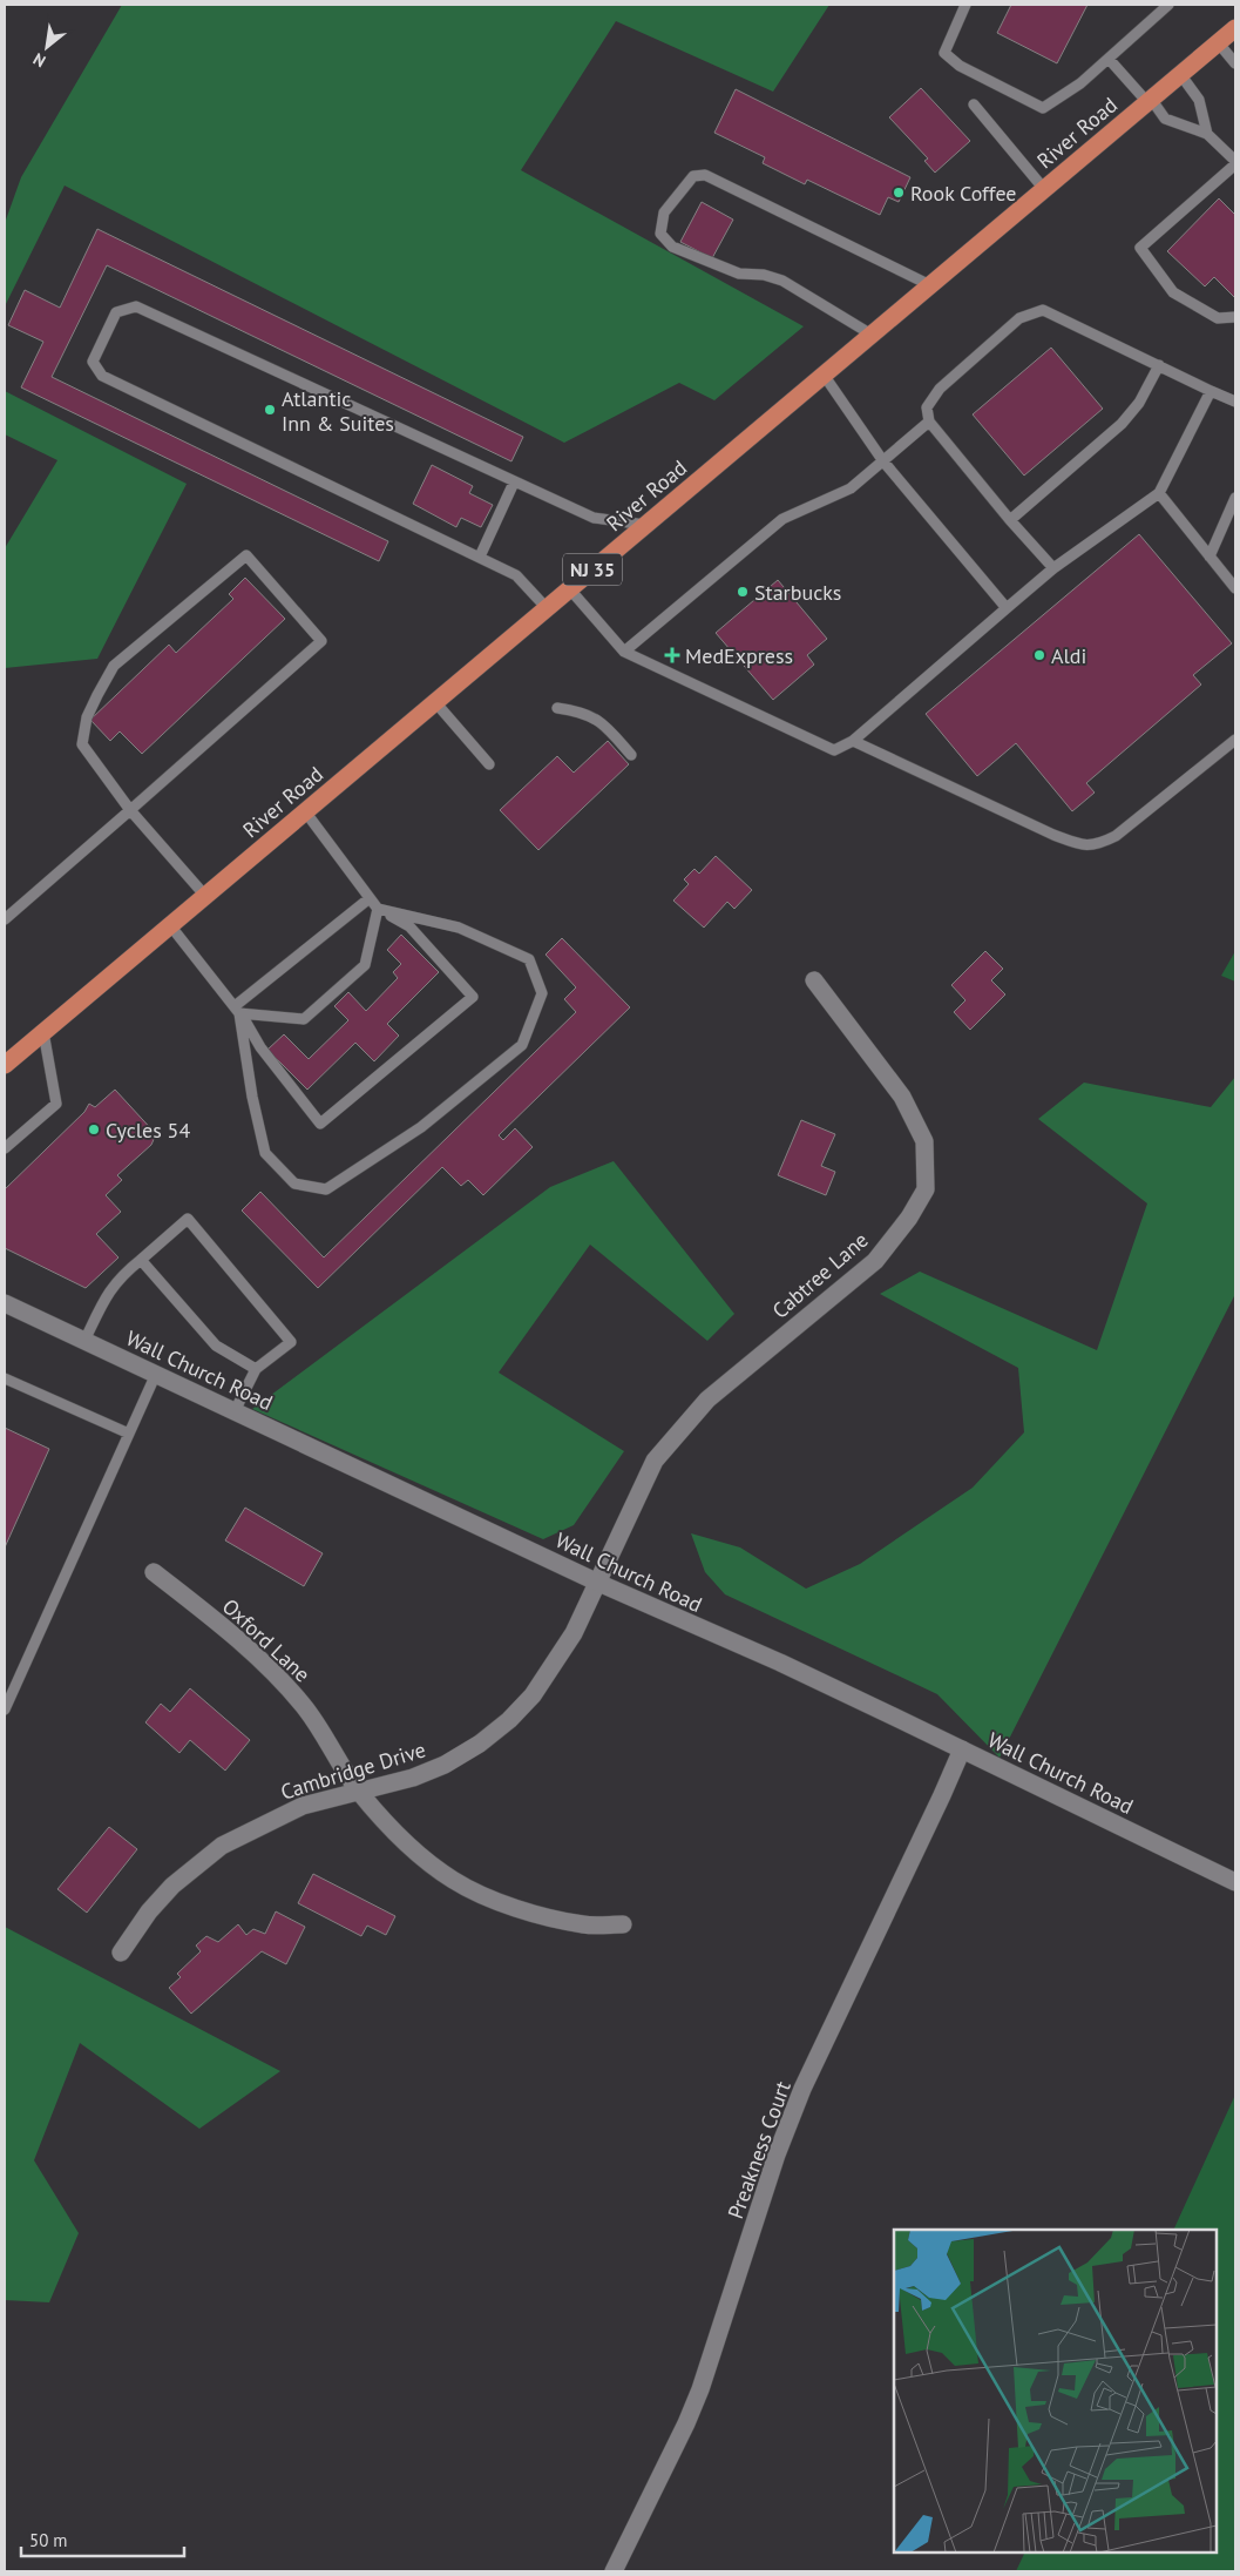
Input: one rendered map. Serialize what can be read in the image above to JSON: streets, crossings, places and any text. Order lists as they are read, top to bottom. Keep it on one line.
{"streets":{"highway":["River Road","NJ 35"],"street":["Cabtree Lane","Wall Church Road","Oxford Lane","Cambridge Drive","Preakness Court"]},"crossings":[["Cabtree Lane","Wall Church Road"],["Cabtree Lane","Cambridge Drive"],["Wall Church Road","Cambridge Drive"],["Wall Church Road","Preakness Court"],["Oxford Lane","Cambridge Drive"]],"places":{"other":["Rook Coffee","Atlantic Inn & Suites","Starbucks","Aldi","Cycles 54"],"health":["MedExpress"]},"scale_bar":"50 m","north":"bottom left"}
